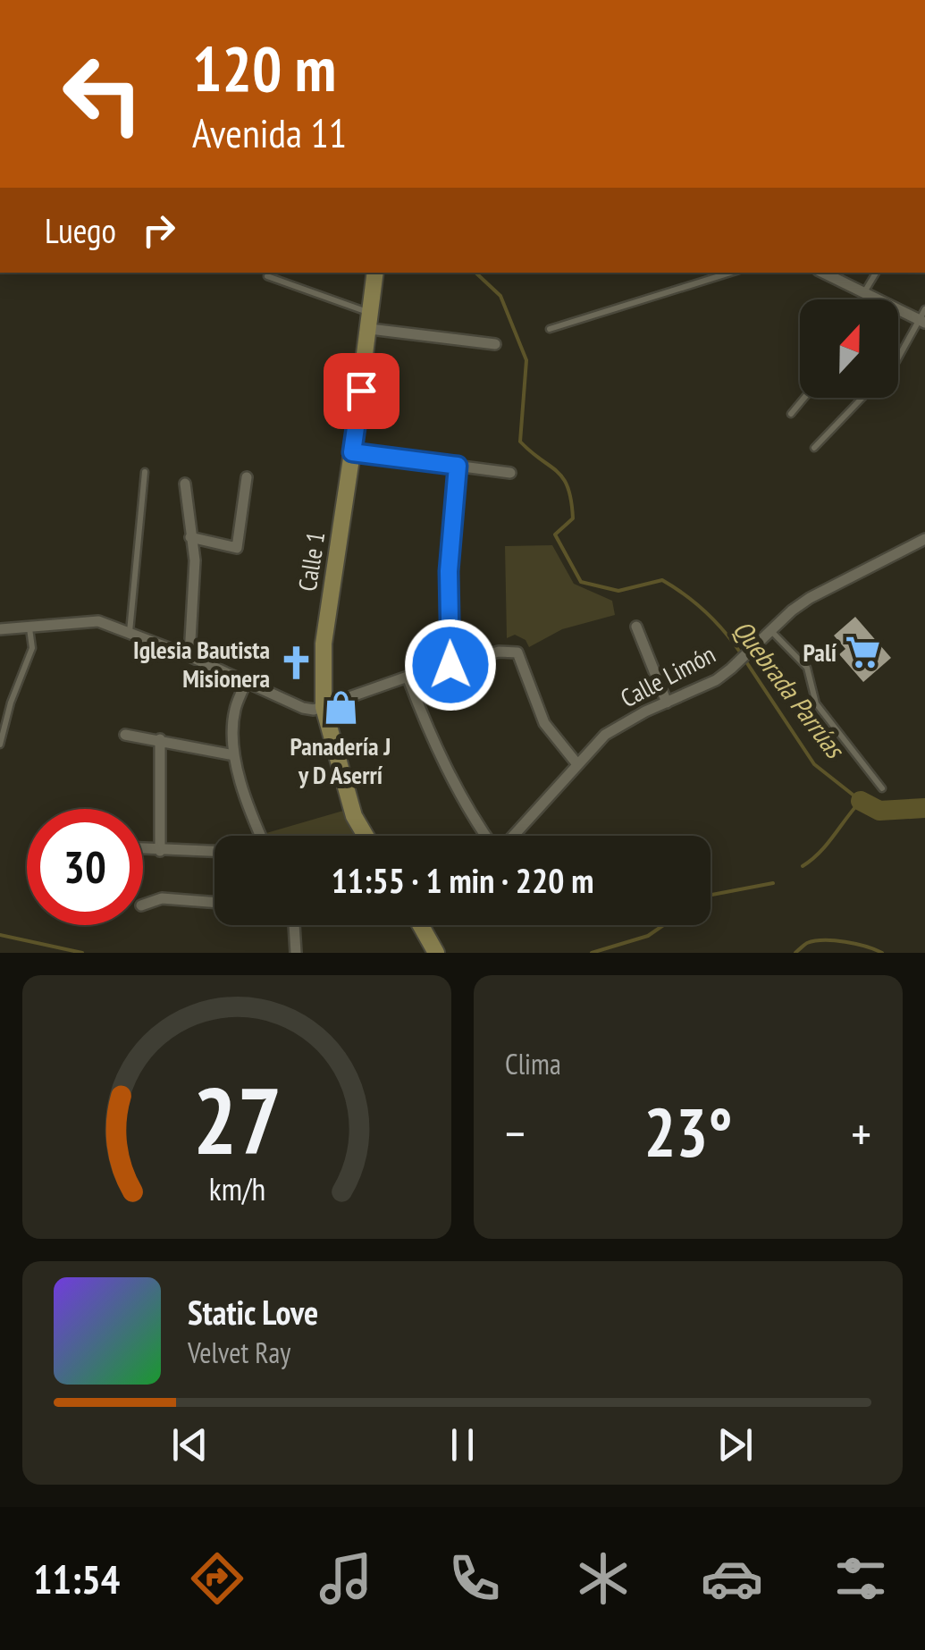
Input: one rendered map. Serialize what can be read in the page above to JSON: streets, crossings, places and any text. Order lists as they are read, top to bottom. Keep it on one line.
{"streets":{"street":["Calle 1","Calle Limón"]},"water":["Quebrada Parrúas"],"places":{"supermarket":["Palí"],"church":["Iglesia Bautista Misionera"],"shop":["Panadería J y D Aserrí"]},"north":"top","page":{"turn":["120 m","Avenida 11"],"then":"Luego","limit":"30","trip":"11:55 · 1 min · 220 m","tile":"Clima","heat":["−","23°","+"],"song":["Static Love","Velvet Ray"],"tabs":"11:54","gauge":["27","km/h"]}}
